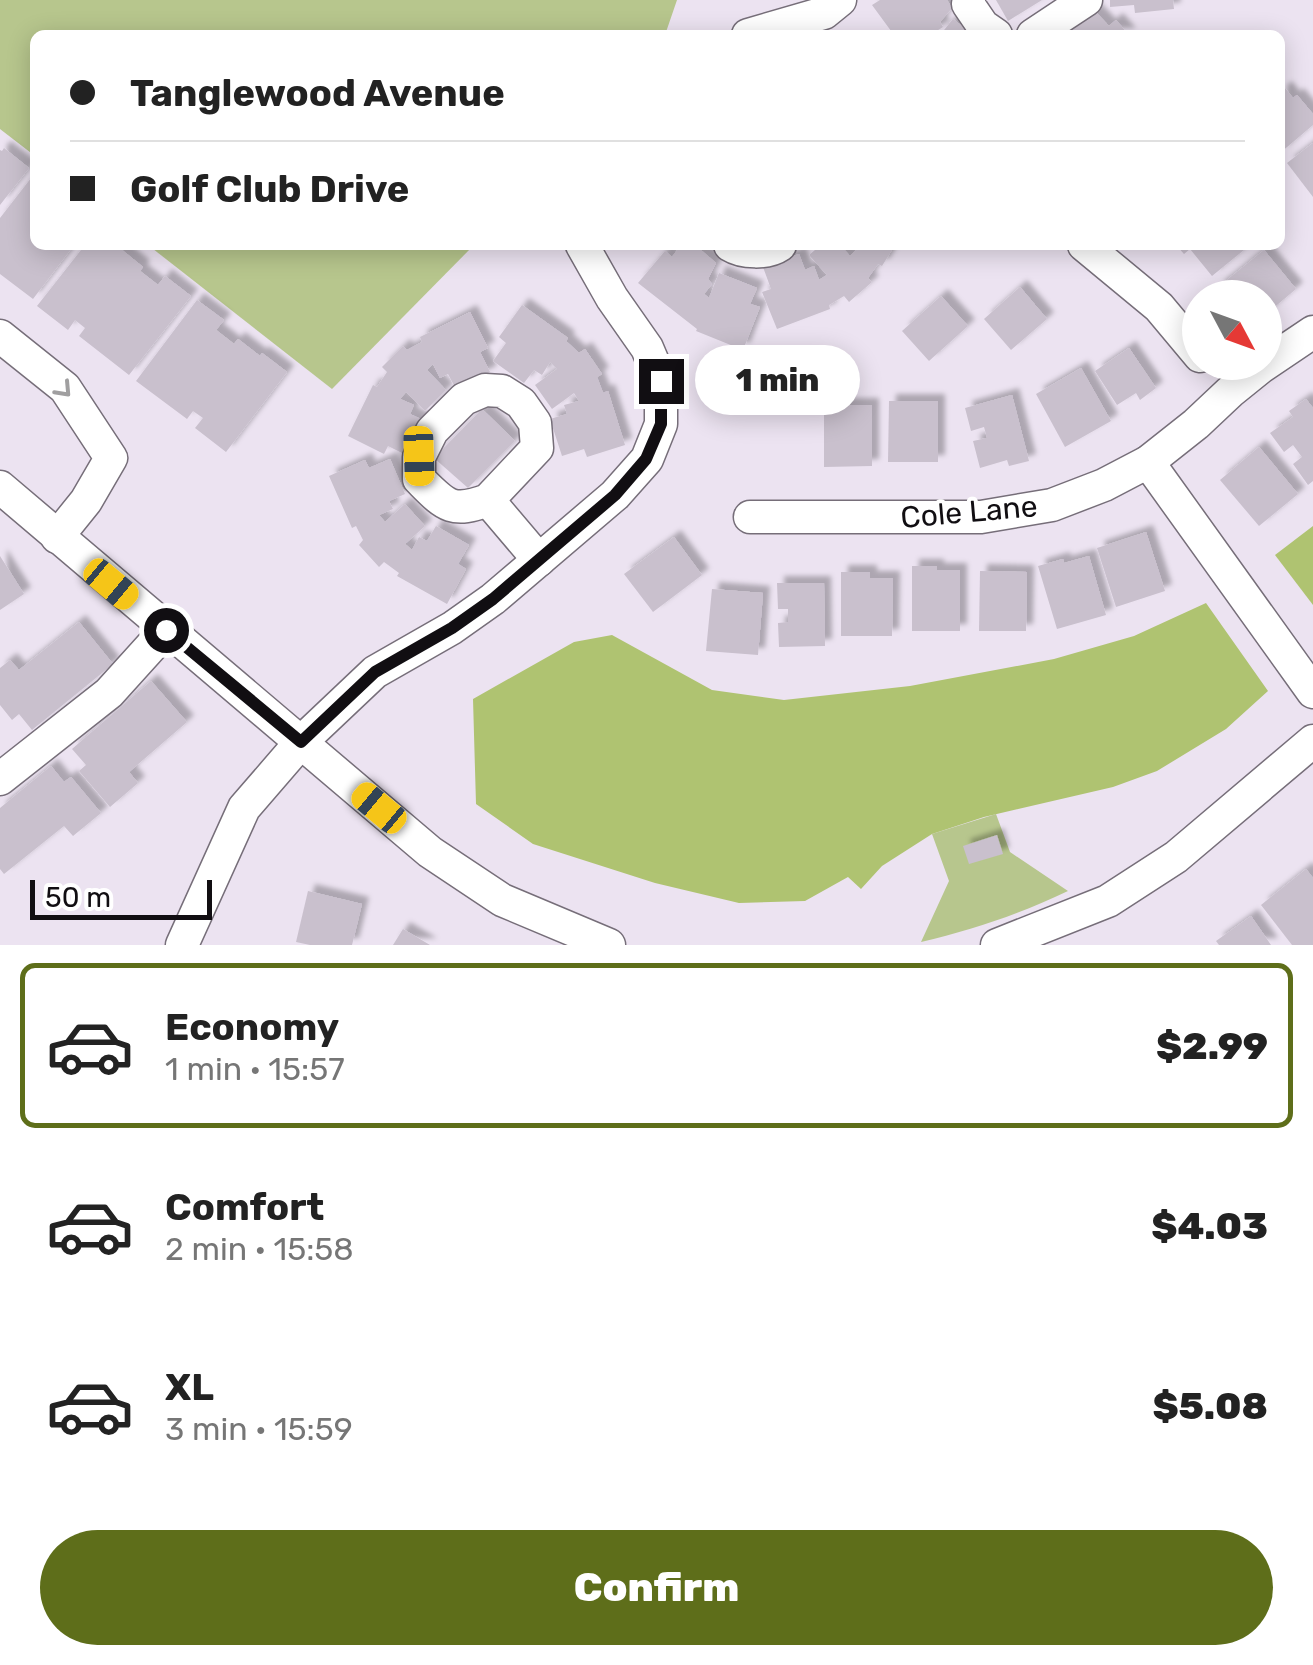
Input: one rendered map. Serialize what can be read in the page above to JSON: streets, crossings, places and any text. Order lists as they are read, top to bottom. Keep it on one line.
{"streets":{"street":["Cole Lane"]},"scale_bar":"50 m","north":"bottom right","page":{"banner":["Tanglewood Avenue","Golf Club Drive"],"bubble":"1 min","scale":"50 m","list":[{"name":"Economy","note":"1 min · 15:57","value":"$2.99"},{"name":"Comfort","note":"2 min · 15:58","value":"$4.03"},{"name":"XL","note":"3 min · 15:59","value":"$5.08"}],"buttons":"Confirm"}}
